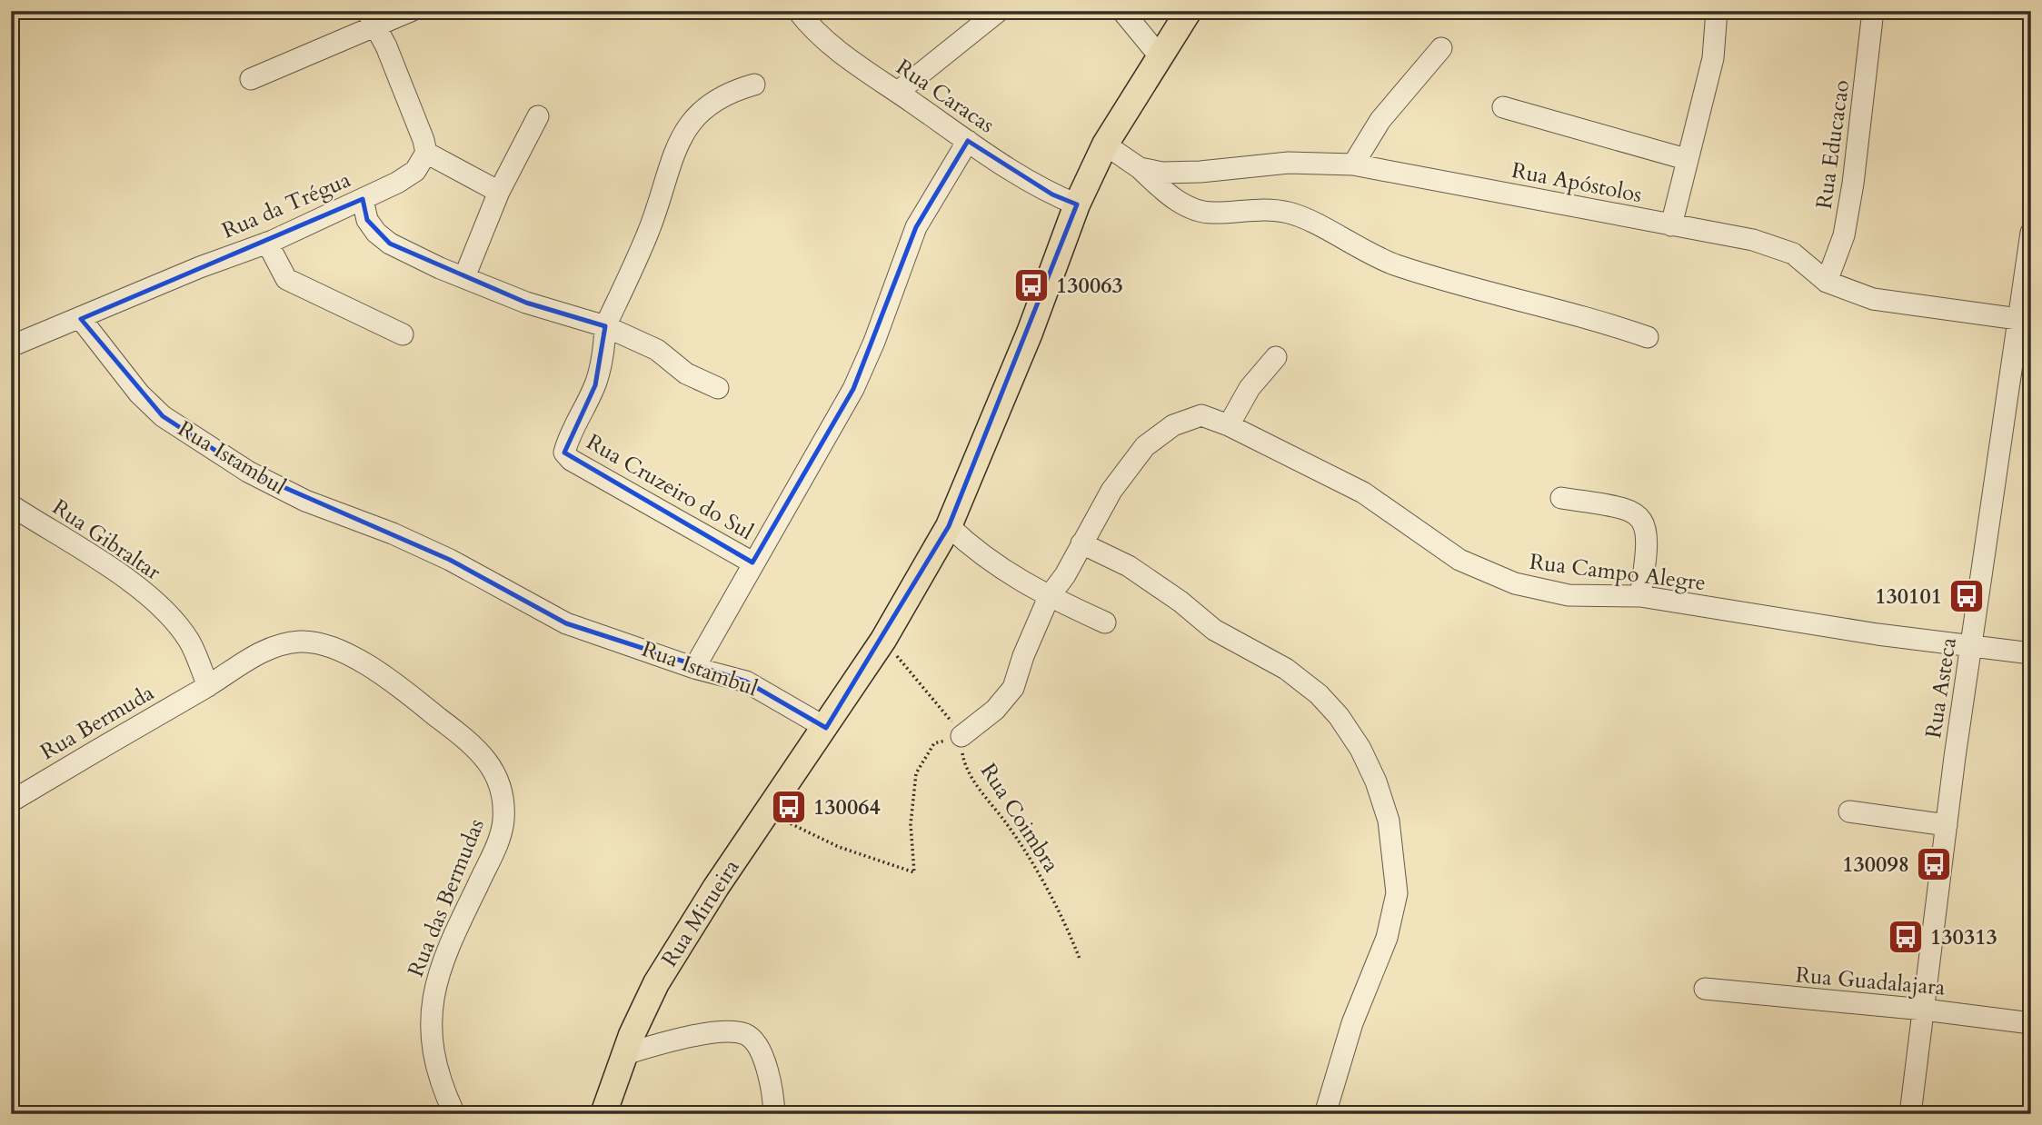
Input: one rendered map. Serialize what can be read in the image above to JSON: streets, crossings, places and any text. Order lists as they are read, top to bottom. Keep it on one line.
{"streets":{"main road":["Rua Mirueira"],"street":["Rua Caracas","Rua Educacao","Rua Apóstolos","Rua da Trégua","Rua Istambul","Rua Cruzeiro do Sul","Rua Gibraltar","Rua Campo Alegre","Rua Asteca","Rua Bermuda","Rua das Bermudas","Rua Guadalajara"],"path":["Rua Coimbra"]},"crossings":[["Rua Educacao","Rua Apóstolos"],["Rua Apóstolos","Rua Asteca"],["Rua da Trégua","Rua Istambul"],["Rua Istambul","Rua Mirueira"],["Rua Gibraltar","Rua Bermuda"],["Rua Gibraltar","Rua das Bermudas"],["Rua Campo Alegre","Rua Asteca"],["Rua Asteca","Rua Guadalajara"],["Rua Bermuda","Rua das Bermudas"]],"places":{"bus stop":["130063","130101","130064","130098","130313"]}}
